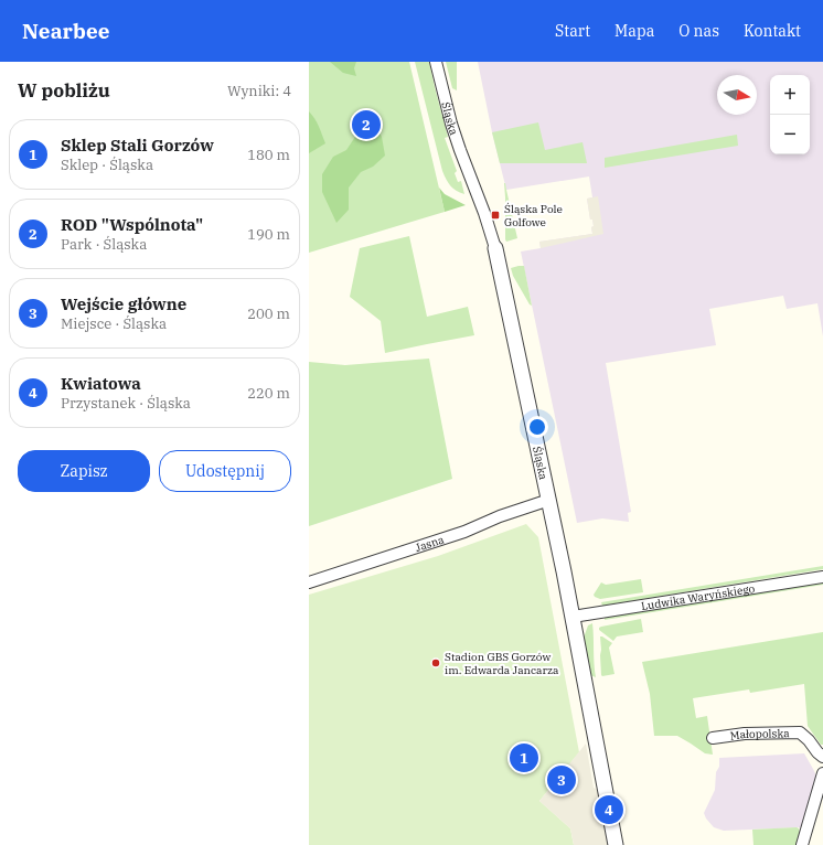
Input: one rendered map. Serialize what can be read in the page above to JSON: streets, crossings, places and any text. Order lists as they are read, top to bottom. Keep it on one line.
{"streets":{"street":["Śląska","Jasna","Ludwika Waryńskiego","Małopolska"]},"crossings":[["Śląska","Jasna"],["Śląska","Ludwika Waryńskiego"]],"places":{"transit":["Śląska Pole Golfowe"],"other":["Stadion GBS Gorzów im. Edwarda Jancarza"]},"north":"right","page":{"header":"Nearbee","nav":["Start","Mapa","O nas","Kontakt"],"heading":["W pobliżu","Wyniki: 4"],"map_buttons":["+","−"],"pins":["2","1","3","4"],"list":[{"mark":"1","name":"Sklep Stali Gorzów","note":"Sklep · Śląska","value":"180 m"},{"mark":"2","name":"ROD \"Wspólnota\"","note":"Park · Śląska","value":"190 m"},{"mark":"3","name":"Wejście główne","note":"Miejsce · Śląska","value":"200 m"},{"mark":"4","name":"Kwiatowa","note":"Przystanek · Śląska","value":"220 m"}],"buttons":["Zapisz","Udostępnij"]}}
